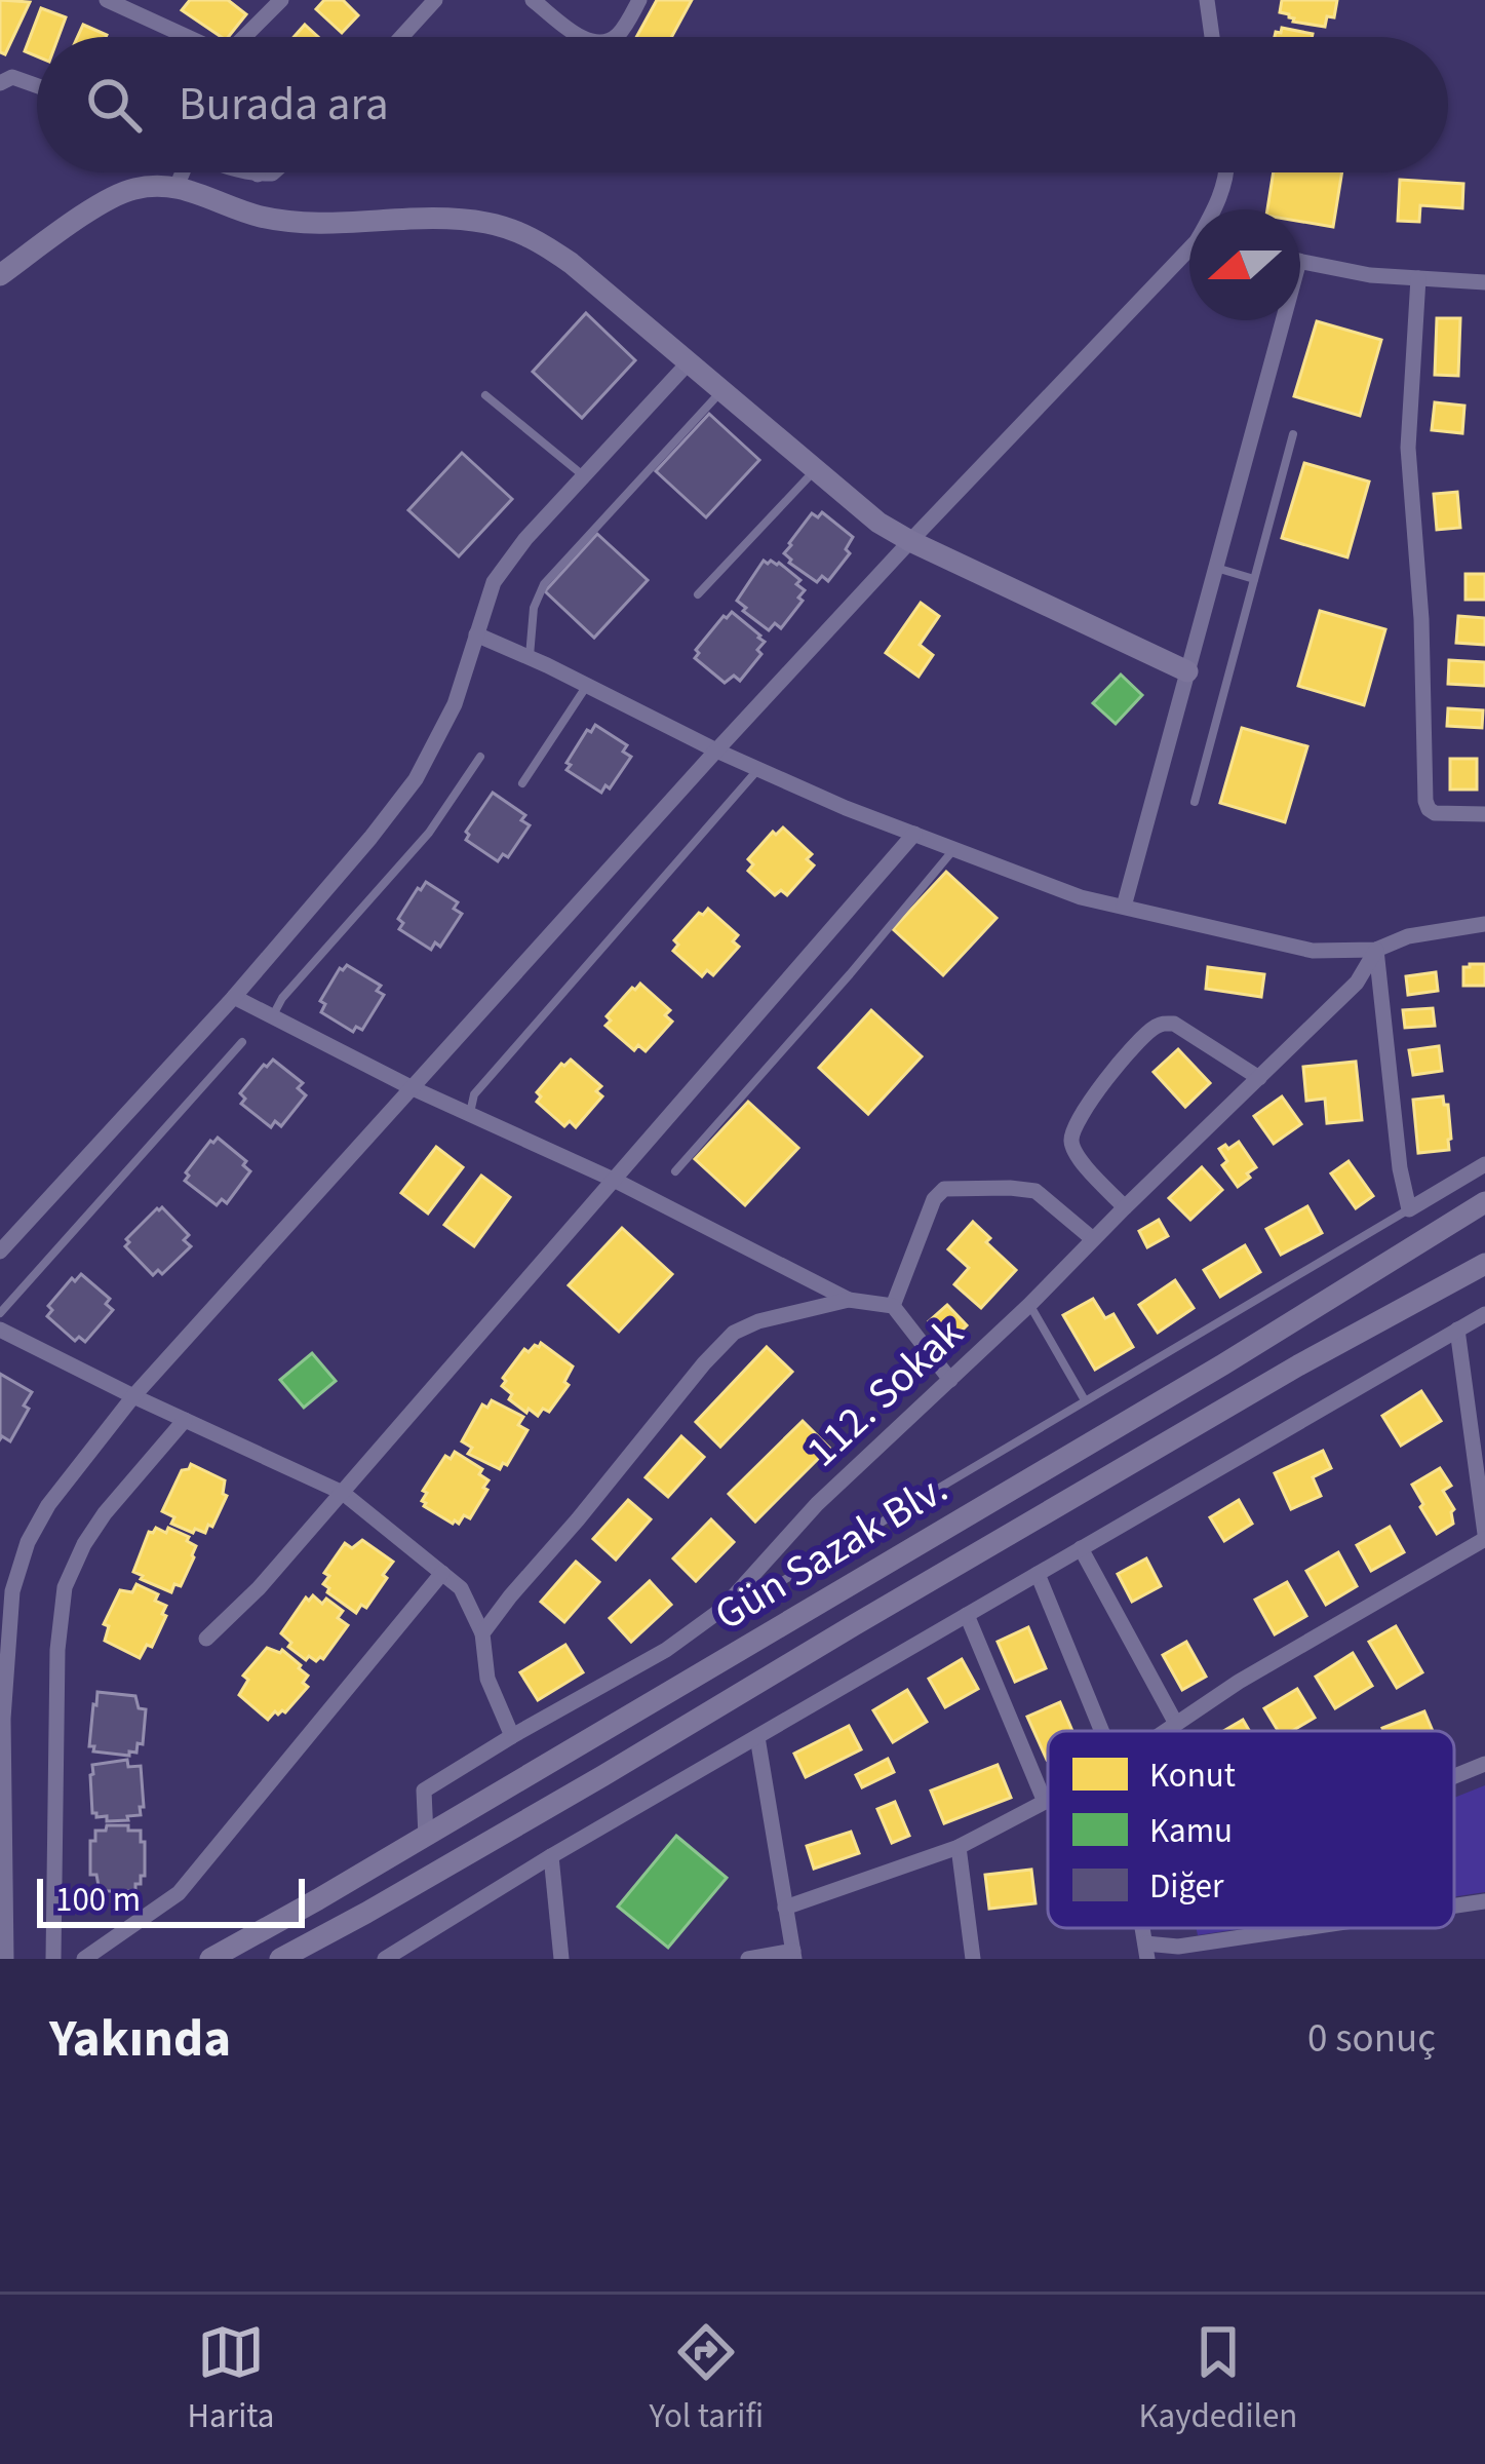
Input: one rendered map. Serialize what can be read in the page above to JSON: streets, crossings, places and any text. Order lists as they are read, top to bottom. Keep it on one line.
{"streets":{"main road":["Gün Sazak Blv."],"street":["112. Sokak"]},"crossings":[["112. Sokak","Gün Sazak Blv."]],"legend":["Konut","Kamu","Diğer"],"scale_bar":"100 m","north":"left","page":{"search":"Burada ara","scale":"100 m","heading":["Yakında","0 sonuç"],"nav":["Harita","Yol tarifi","Kaydedilen"]}}
